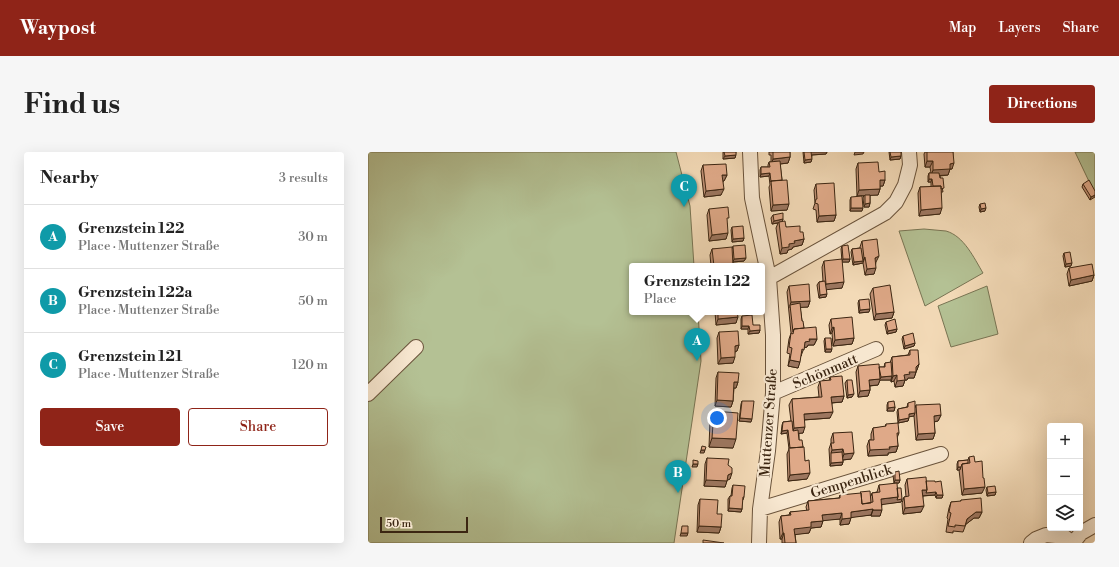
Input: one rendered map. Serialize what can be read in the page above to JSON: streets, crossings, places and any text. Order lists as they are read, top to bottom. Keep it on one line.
{"streets":{"street":["Schönmatt","Muttenzer Straße","Gempenblick"]},"crossings":[["Schönmatt","Muttenzer Straße"],["Muttenzer Straße","Gempenblick"]],"scale_bar":"50 m","page":{"header":"Waypost","nav":["Map","Layers","Share"],"buttons":["Directions",["Save","Share"]],"title":"Find us","heading":["Nearby","3 results"],"pins":["C","A","B"],"list":[{"mark":"A","name":"Grenzstein 122","note":"Place · Muttenzer Straße","value":"30 m"},{"mark":"B","name":"Grenzstein 122a","note":"Place · Muttenzer Straße","value":"50 m"},{"mark":"C","name":"Grenzstein 121","note":"Place · Muttenzer Straße","value":"120 m"}],"popup":["Grenzstein 122","Place"],"map_buttons":["+","−"],"scale":"50 m"}}
